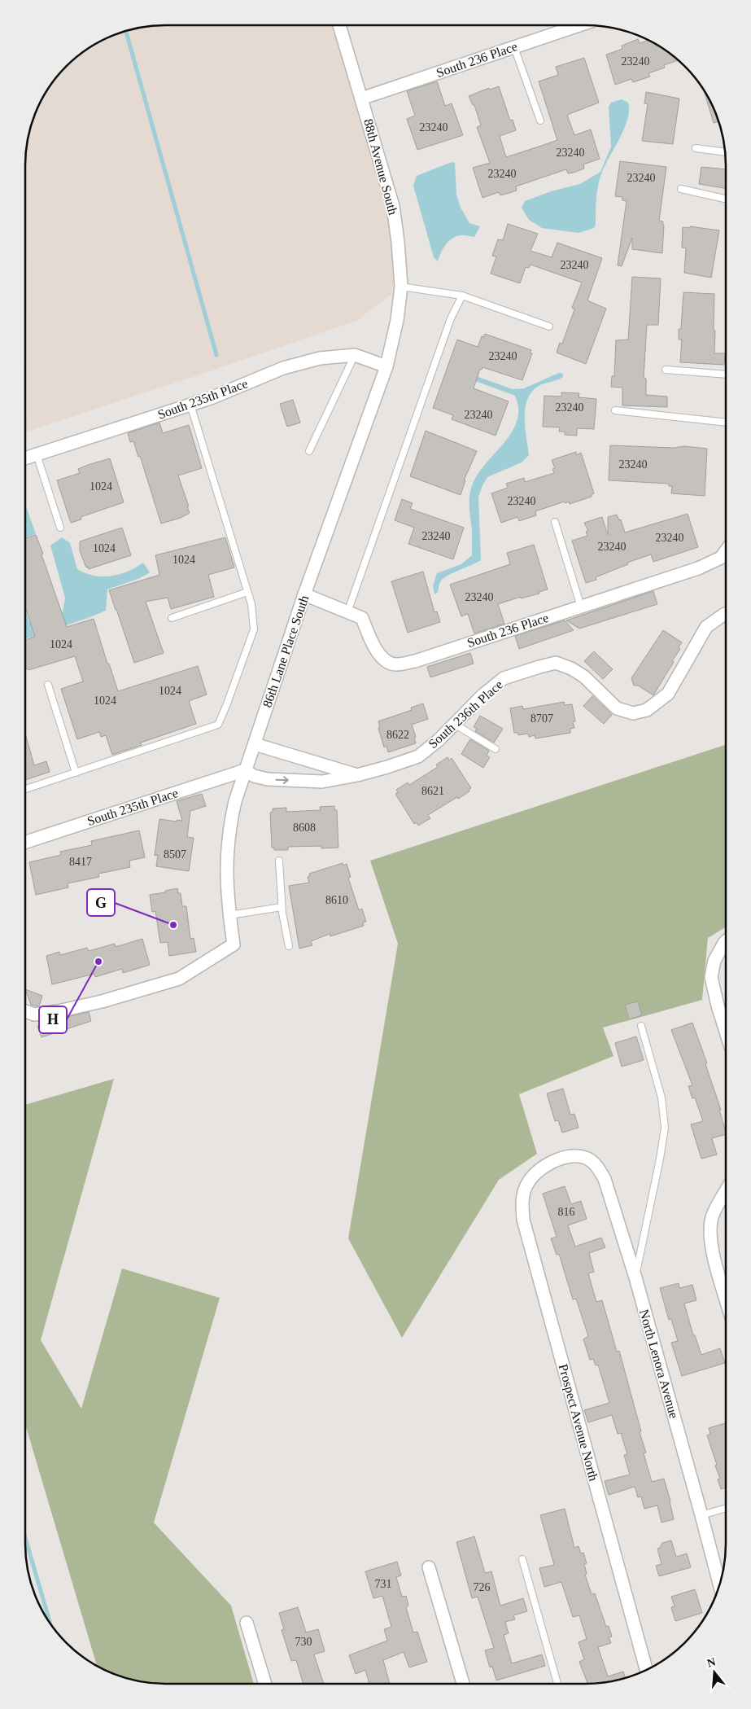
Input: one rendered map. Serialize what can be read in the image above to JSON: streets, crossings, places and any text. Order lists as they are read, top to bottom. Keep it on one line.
{"streets":{"street":["South 236 Place","88th Avenue South","South 235th Place","86th Lane Place South","South 236th Place","North Lenora Avenue","Prospect Avenue North"]},"crossings":[["South 236 Place","88th Avenue South"],["South 236 Place","86th Lane Place South"],["88th Avenue South","South 235th Place"],["88th Avenue South","86th Lane Place South"],["South 235th Place","86th Lane Place South"],["South 235th Place","South 236th Place"],["86th Lane Place South","South 236th Place"],["North Lenora Avenue","Prospect Avenue North"]],"places":["G","H"],"house_numbers":["23240","23240","23240","23240","23240","23240","23240","23240","23240","23240","1024","23240","23240","23240","23240","1024","1024","23240","1024","1024","1024","8707","8622","8621","8608","8507","8417","8610","816","731","726","730"],"north":"top"}
